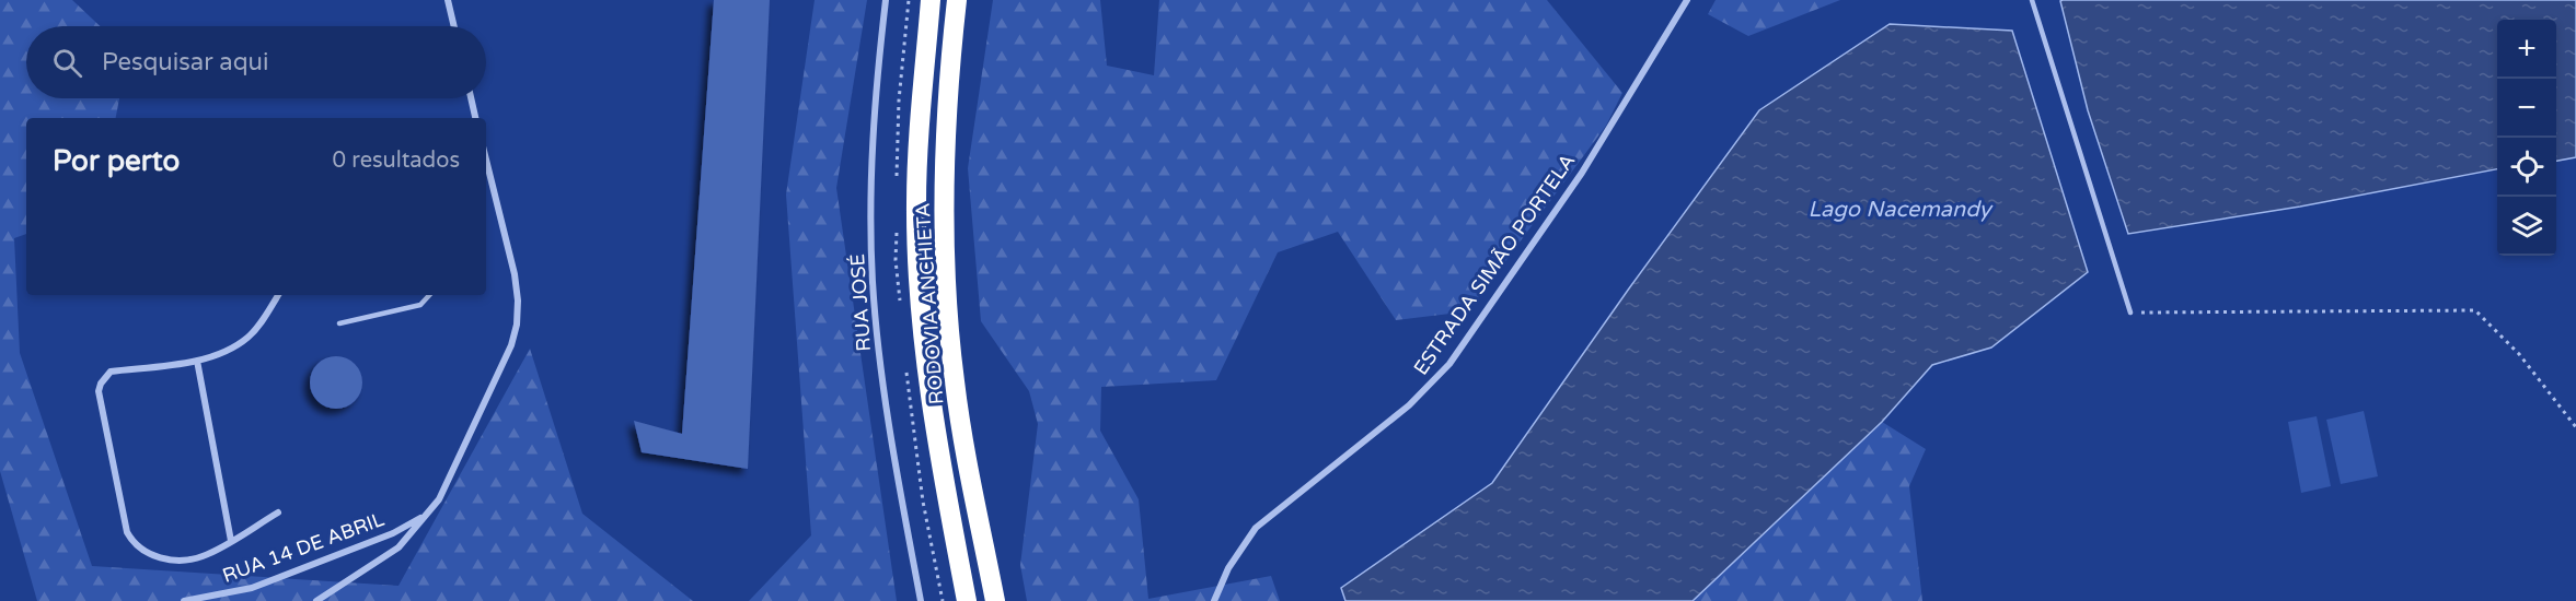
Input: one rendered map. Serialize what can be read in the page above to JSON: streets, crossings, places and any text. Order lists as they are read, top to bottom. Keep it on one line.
{"streets":{"highway":["RODOVIA ANCHIETA"],"street":["ESTRADA SIMÃO PORTELA","RUA JOSÉ","RUA 14 DE ABRIL"]},"water":["Lago Nacemandy"],"page":{"map_buttons":["+","−"],"search":"Pesquisar aqui","heading":["Por perto","0 resultados"]}}
